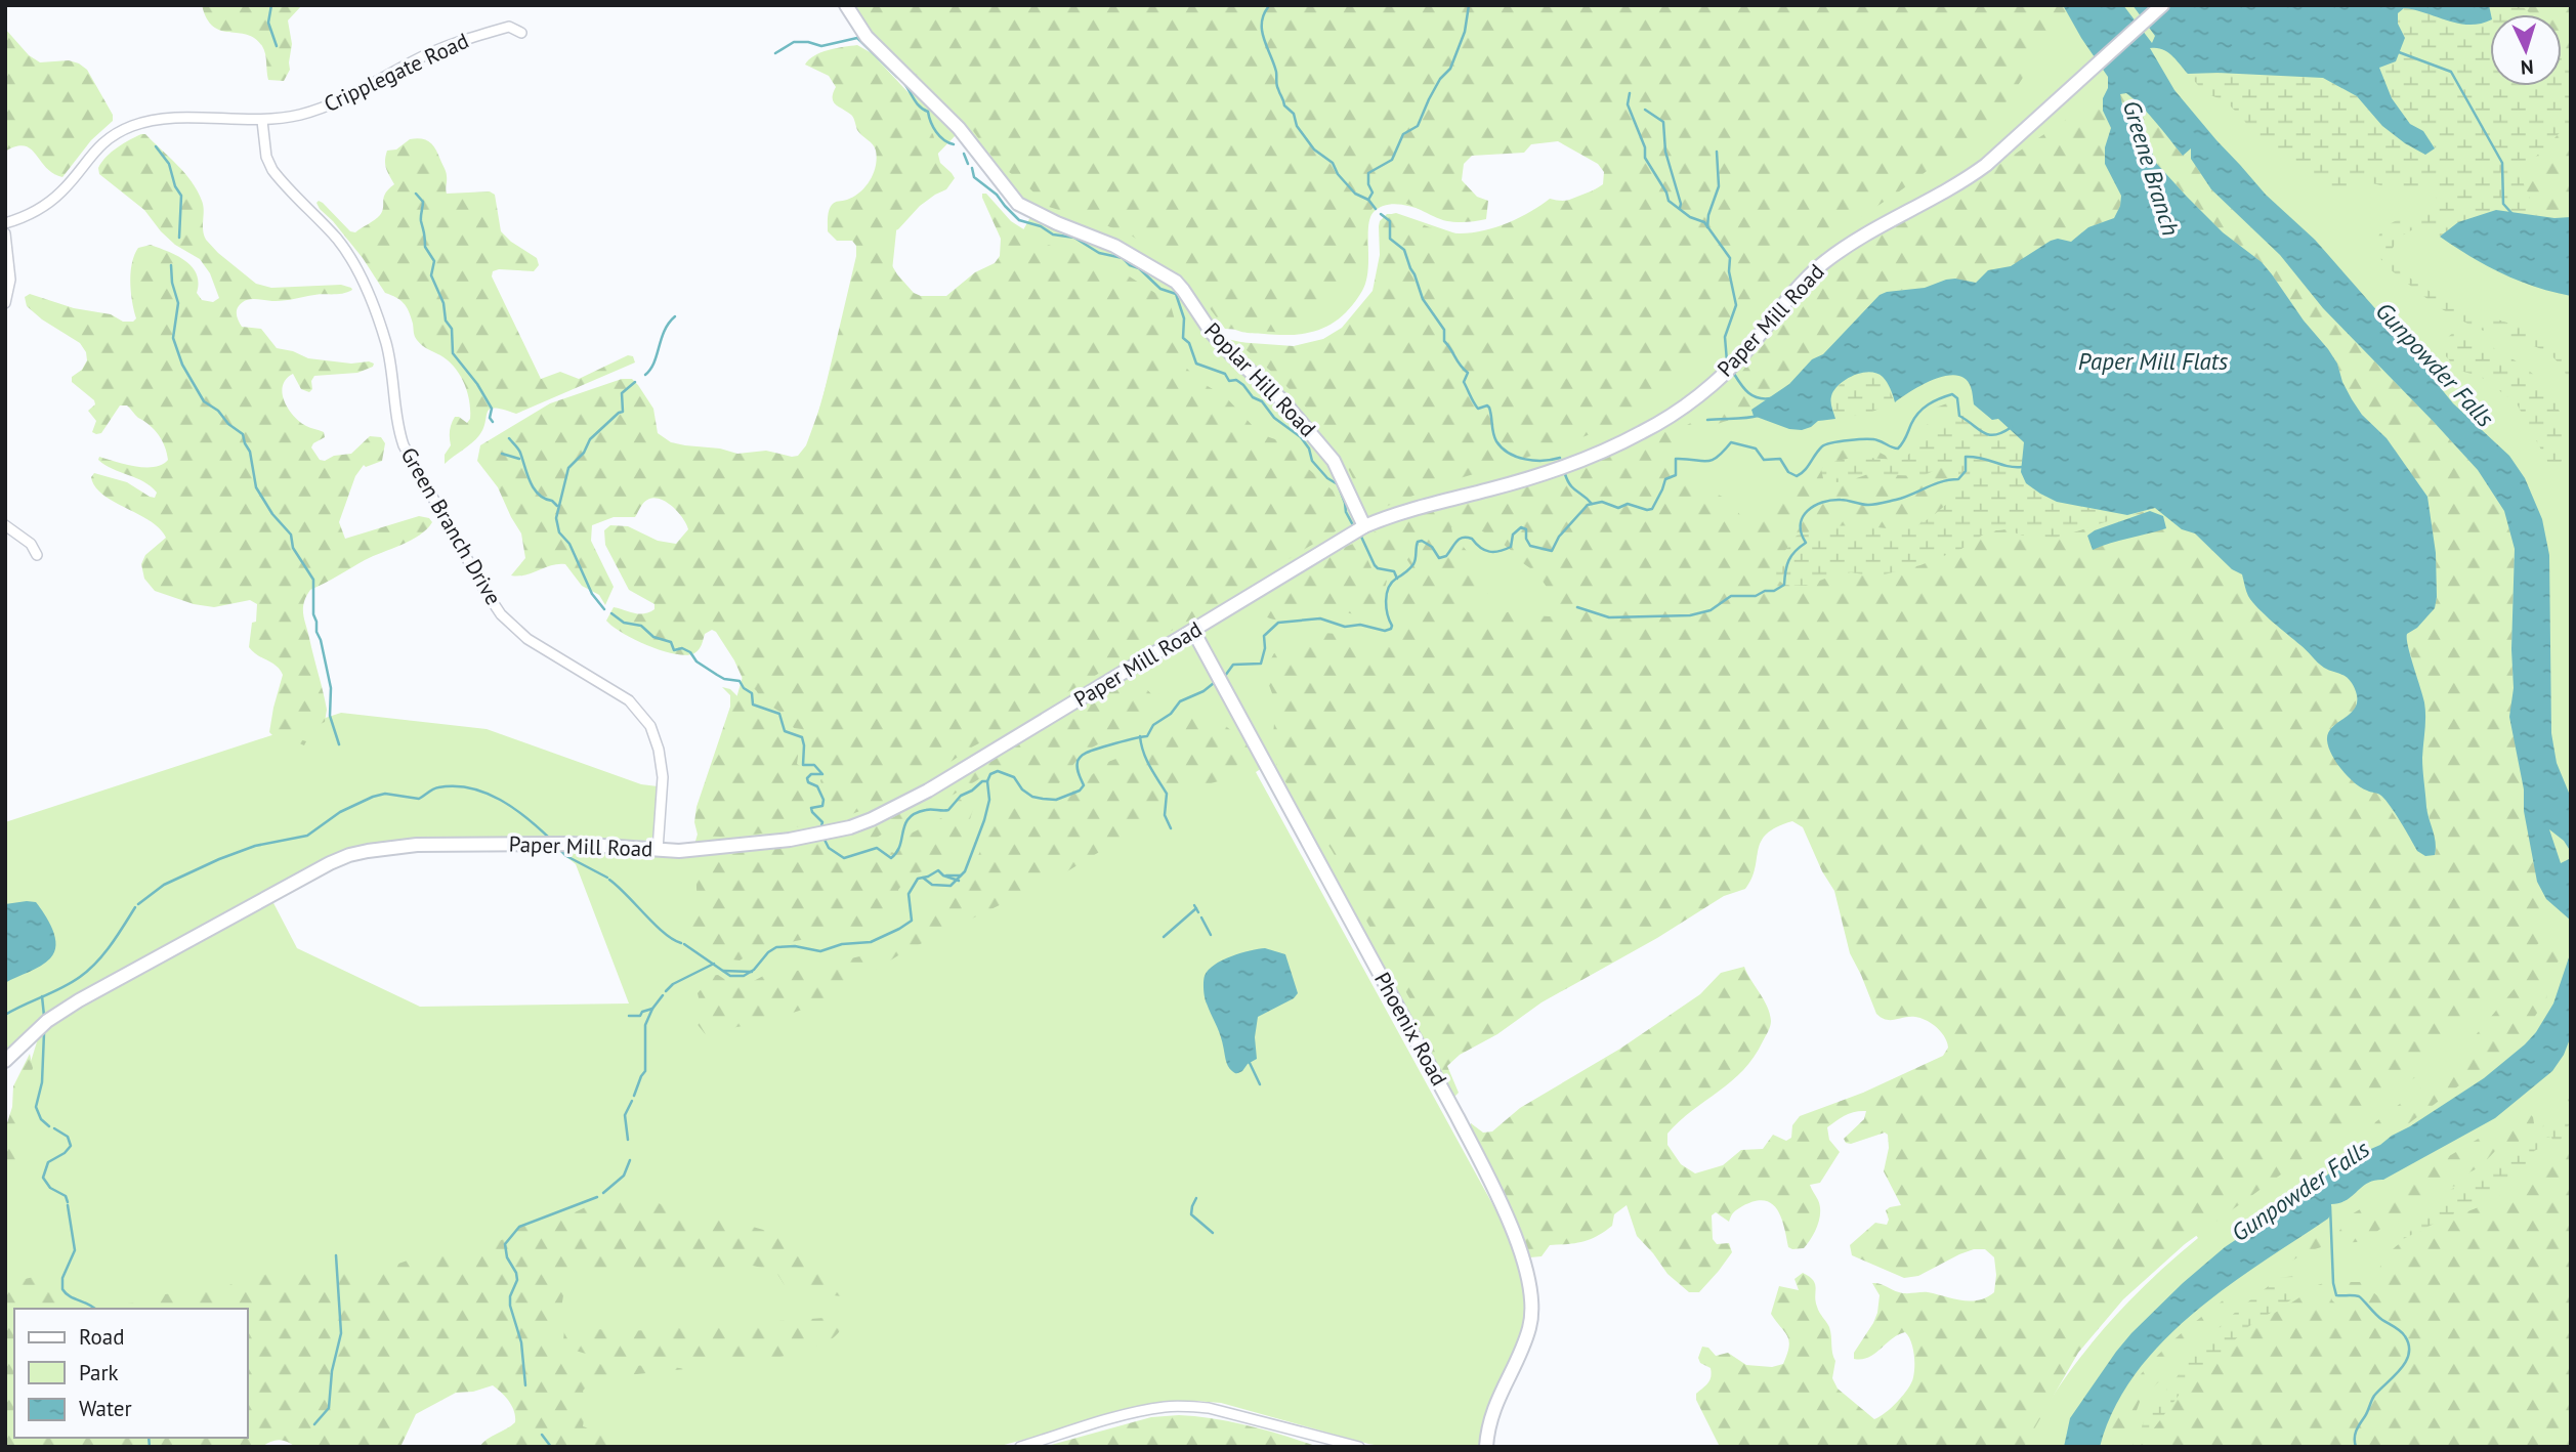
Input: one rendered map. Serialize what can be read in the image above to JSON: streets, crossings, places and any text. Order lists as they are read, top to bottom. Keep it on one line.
{"streets":{"main road":["Paper Mill Road","Poplar Hill Road","Phoenix Road"],"street":["Cripplegate Road","Green Branch Drive"]},"crossings":[["Cripplegate Road","Green Branch Drive"],["Paper Mill Road","Poplar Hill Road"],["Paper Mill Road","Green Branch Drive"],["Paper Mill Road","Phoenix Road"]],"water":["Greene Branch","Paper Mill Flats","Gunpowder Falls"],"legend":["Road","Park","Water"],"north":"bottom"}
